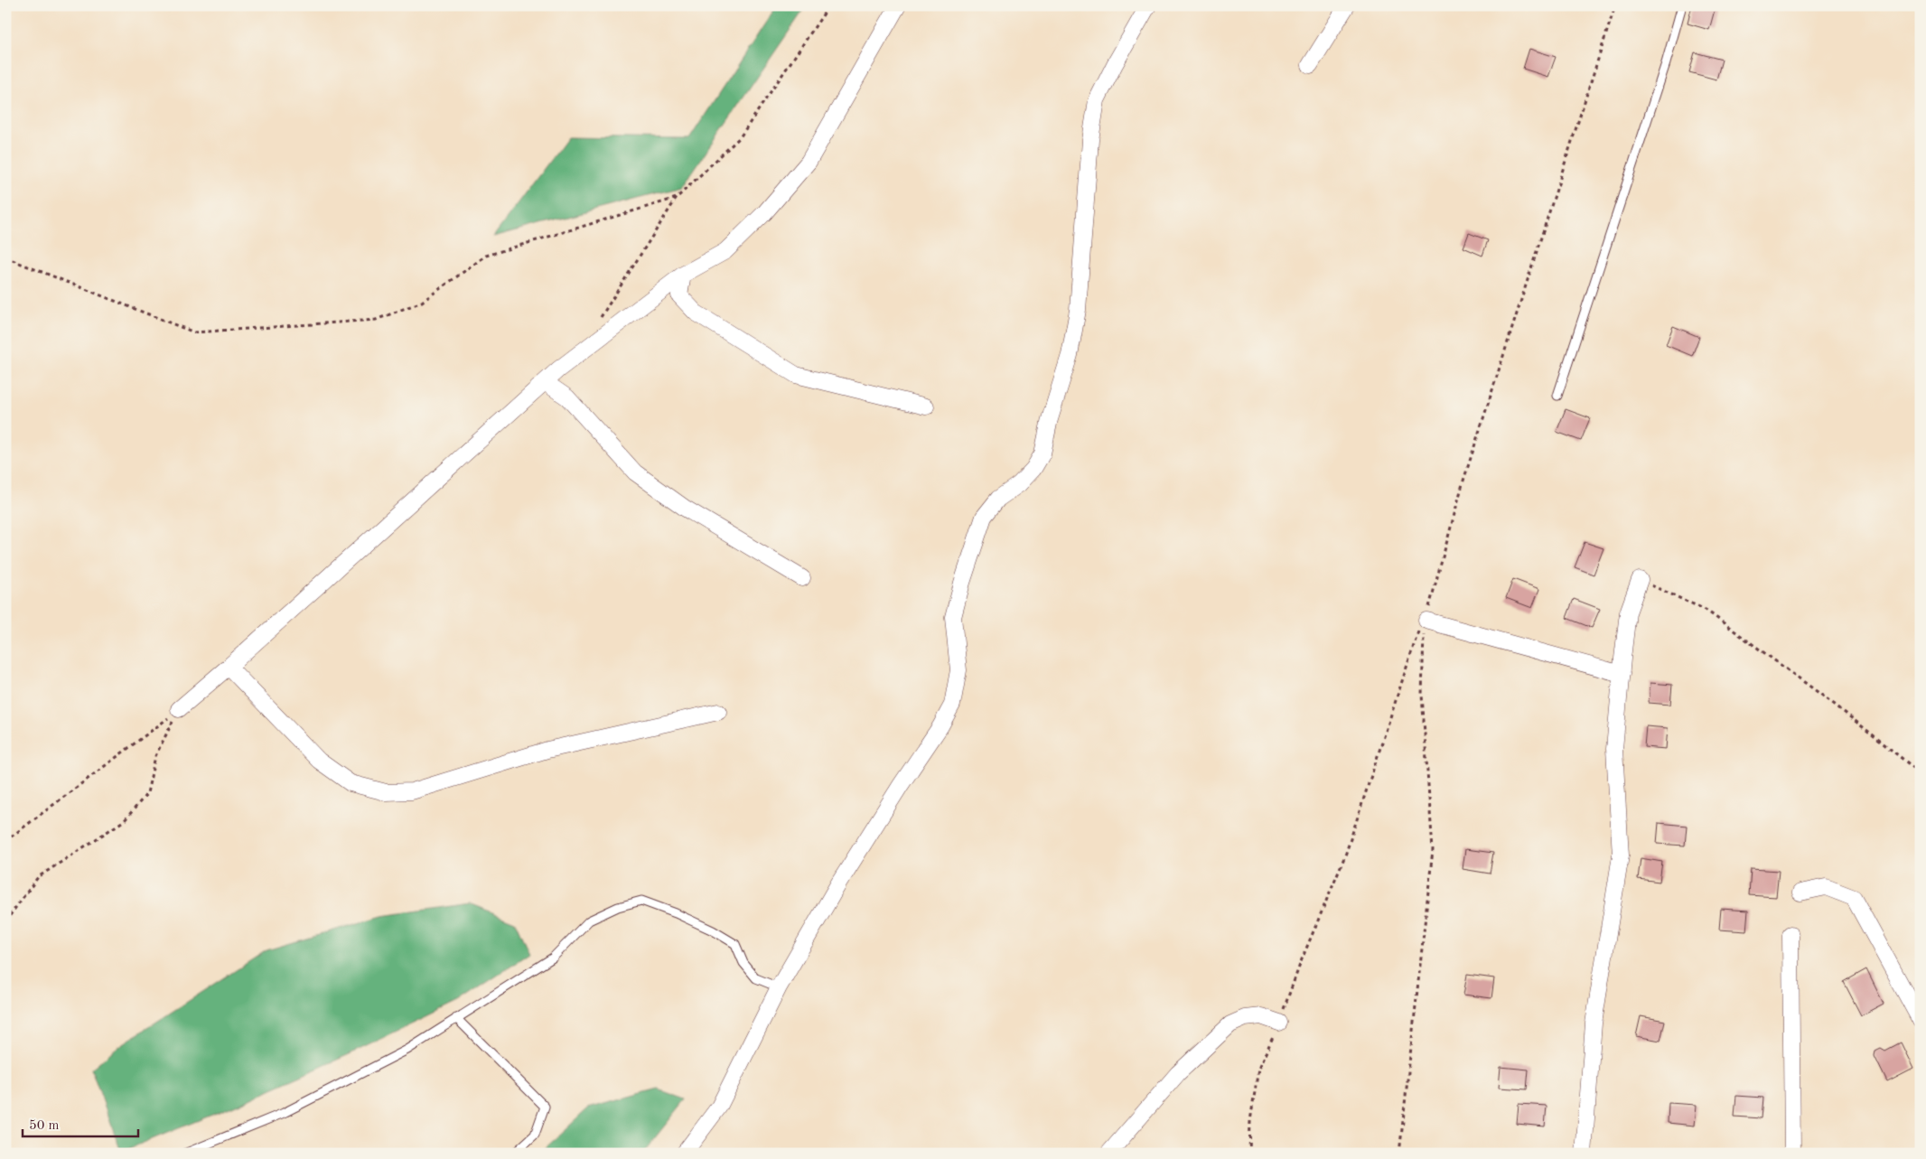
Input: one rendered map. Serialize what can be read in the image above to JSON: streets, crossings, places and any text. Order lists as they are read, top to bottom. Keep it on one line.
{"scale_bar":"50 m"}
